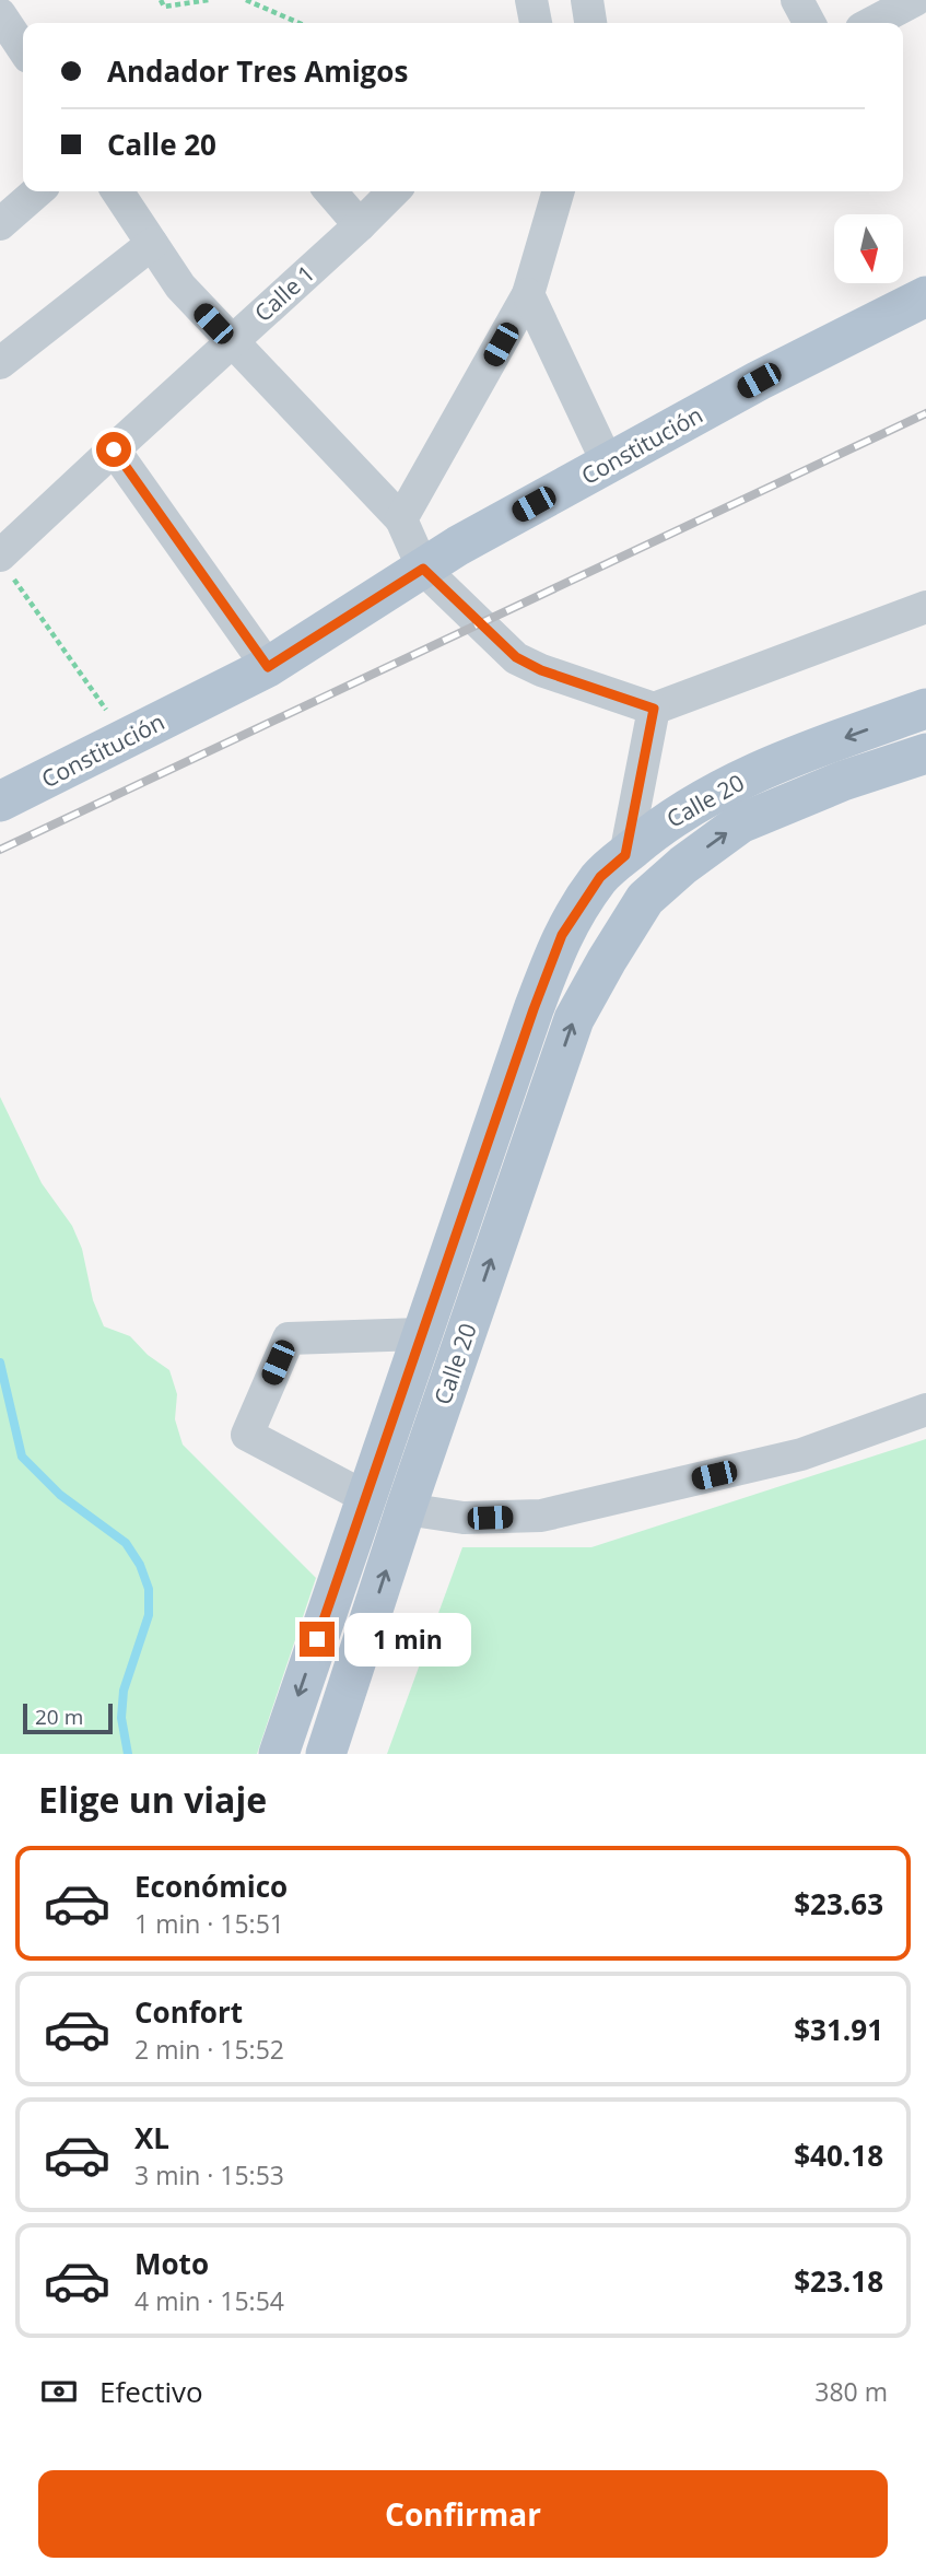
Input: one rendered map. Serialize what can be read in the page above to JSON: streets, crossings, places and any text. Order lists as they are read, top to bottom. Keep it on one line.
{"streets":{"main road":["Constitución","Calle 20"],"street":["Calle 1"]},"scale_bar":"20 m","north":"bottom","page":{"banner":["Andador Tres Amigos","Calle 20"],"bubble":"1 min","scale":"20 m","heading":"Elige un viaje","list":[{"name":"Económico","note":"1 min · 15:51","value":"$23.63"},{"name":"Confort","note":"2 min · 15:52","value":"$31.91"},{"name":"XL","note":"3 min · 15:53","value":"$40.18"},{"name":"Moto","note":"4 min · 15:54","value":"$23.18"}],"pay":["Efectivo","380 m"],"buttons":"Confirmar"}}
